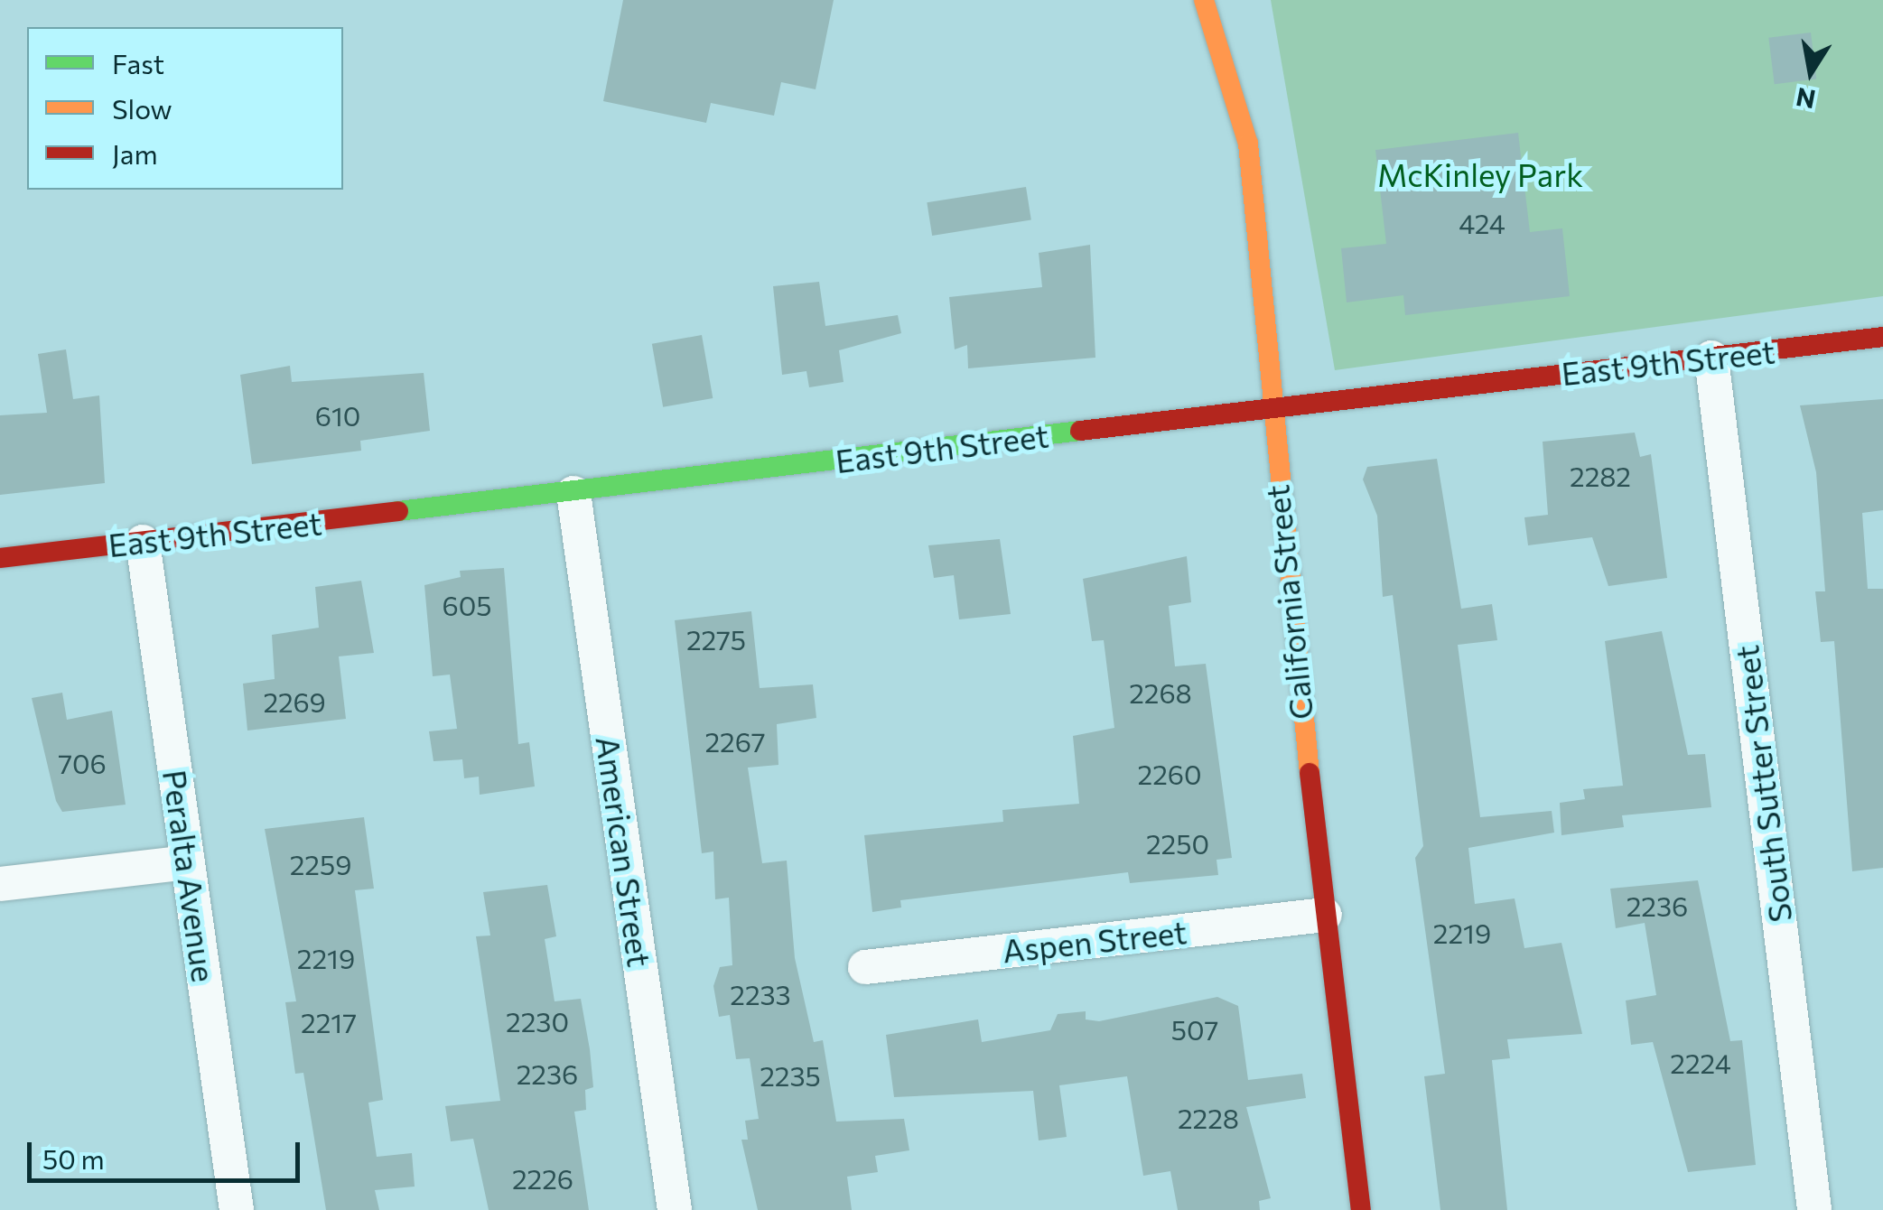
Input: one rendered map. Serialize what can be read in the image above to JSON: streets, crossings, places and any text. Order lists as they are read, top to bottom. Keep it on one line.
{"streets":{"street":["East 9th Street","California Street","South Sutter Street","American Street","Peralta Avenue","Aspen Street"]},"crossings":[["East 9th Street","California Street"],["East 9th Street","South Sutter Street"],["East 9th Street","American Street"],["East 9th Street","Peralta Avenue"],["California Street","Aspen Street"]],"parks":["McKinley Park"],"house_numbers":["424","610","2282","605","2275","2268","2269","2267","706","2260","2250","2259","2236","2219","2219","2233","2230","2217","507","2224","2236","2235","2228","2226"],"legend":["Fast","Slow","Jam"],"scale_bar":"50 m","north":"bottom"}
